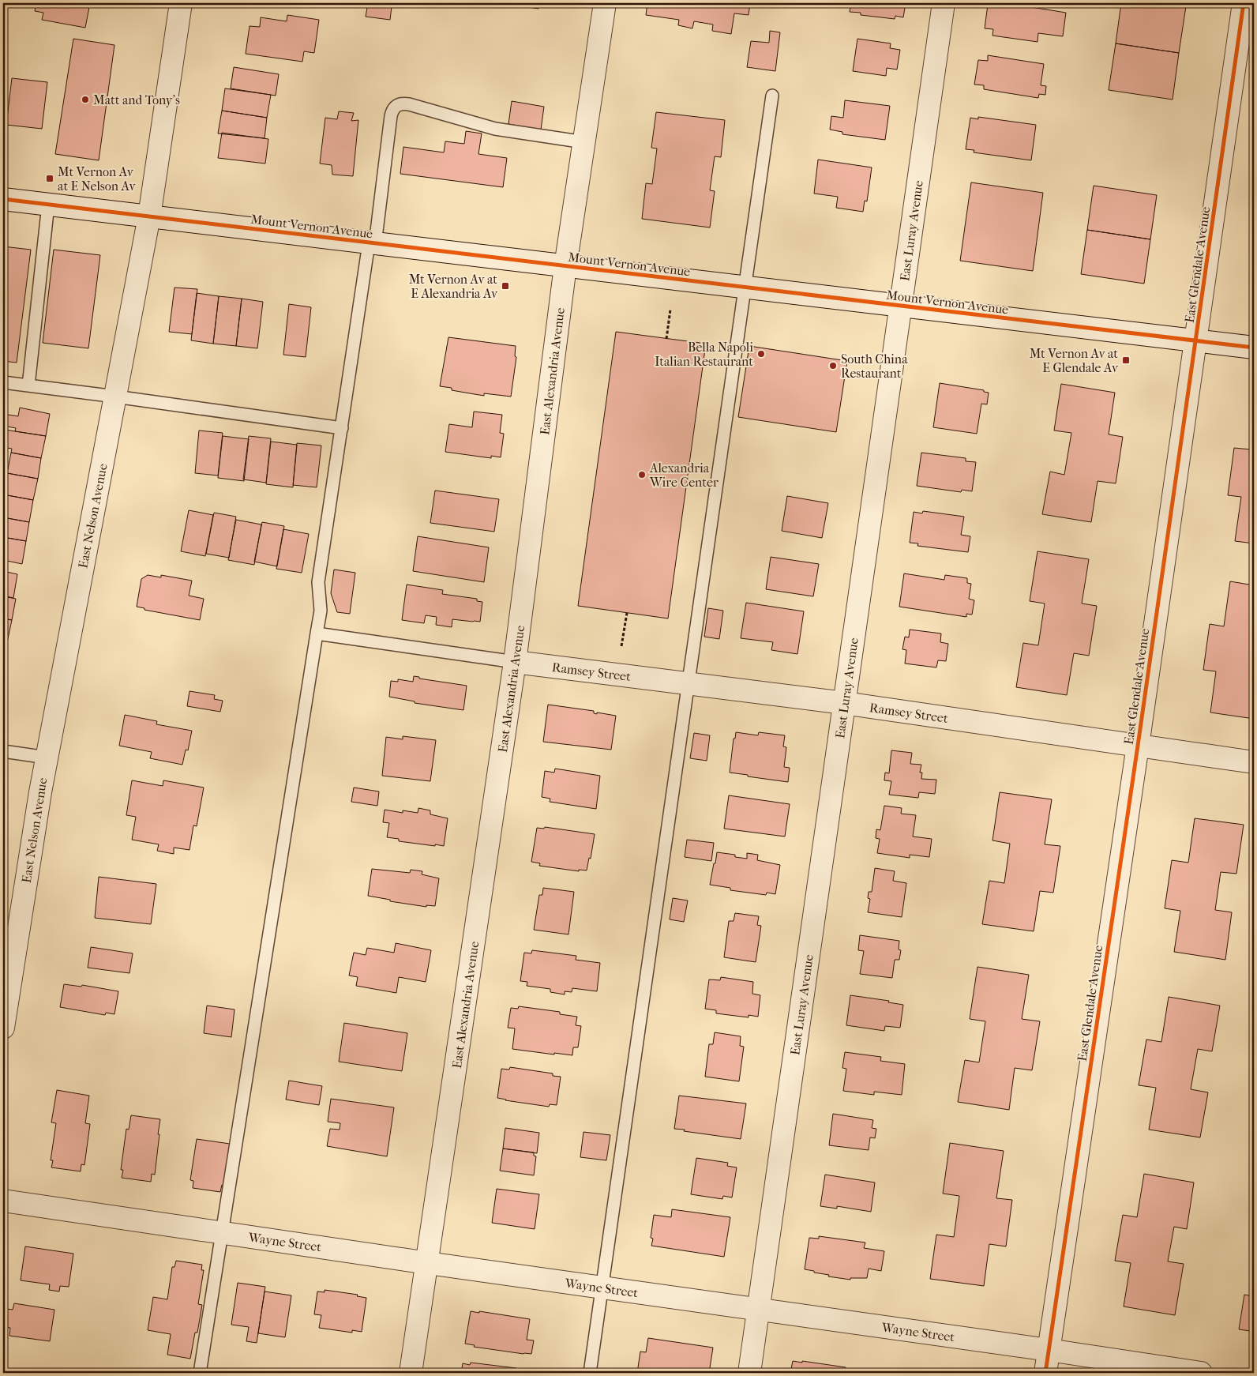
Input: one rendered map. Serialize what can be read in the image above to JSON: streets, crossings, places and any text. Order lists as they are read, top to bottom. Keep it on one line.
{"streets":{"street":["Mount Vernon Avenue","East Luray Avenue","East Glendale Avenue","East Alexandria Avenue","East Nelson Avenue","Ramsey Street","Wayne Street"]},"crossings":[["Mount Vernon Avenue","East Luray Avenue"],["Mount Vernon Avenue","East Glendale Avenue"],["Mount Vernon Avenue","East Alexandria Avenue"],["Mount Vernon Avenue","East Nelson Avenue"],["East Luray Avenue","Ramsey Street"],["East Luray Avenue","Wayne Street"],["East Glendale Avenue","Ramsey Street"],["East Glendale Avenue","Wayne Street"],["East Alexandria Avenue","Ramsey Street"],["East Alexandria Avenue","Wayne Street"]],"places":{"other":["Matt and Tony's","Bella Napoli Italian Restaurant","South China Restaurant","Alexandria Wire Center"],"transit":["Mt Vernon Av at E Nelson Av","Mt Vernon Av at E Alexandria Av","Mt Vernon Av at E Glendale Av"]}}
